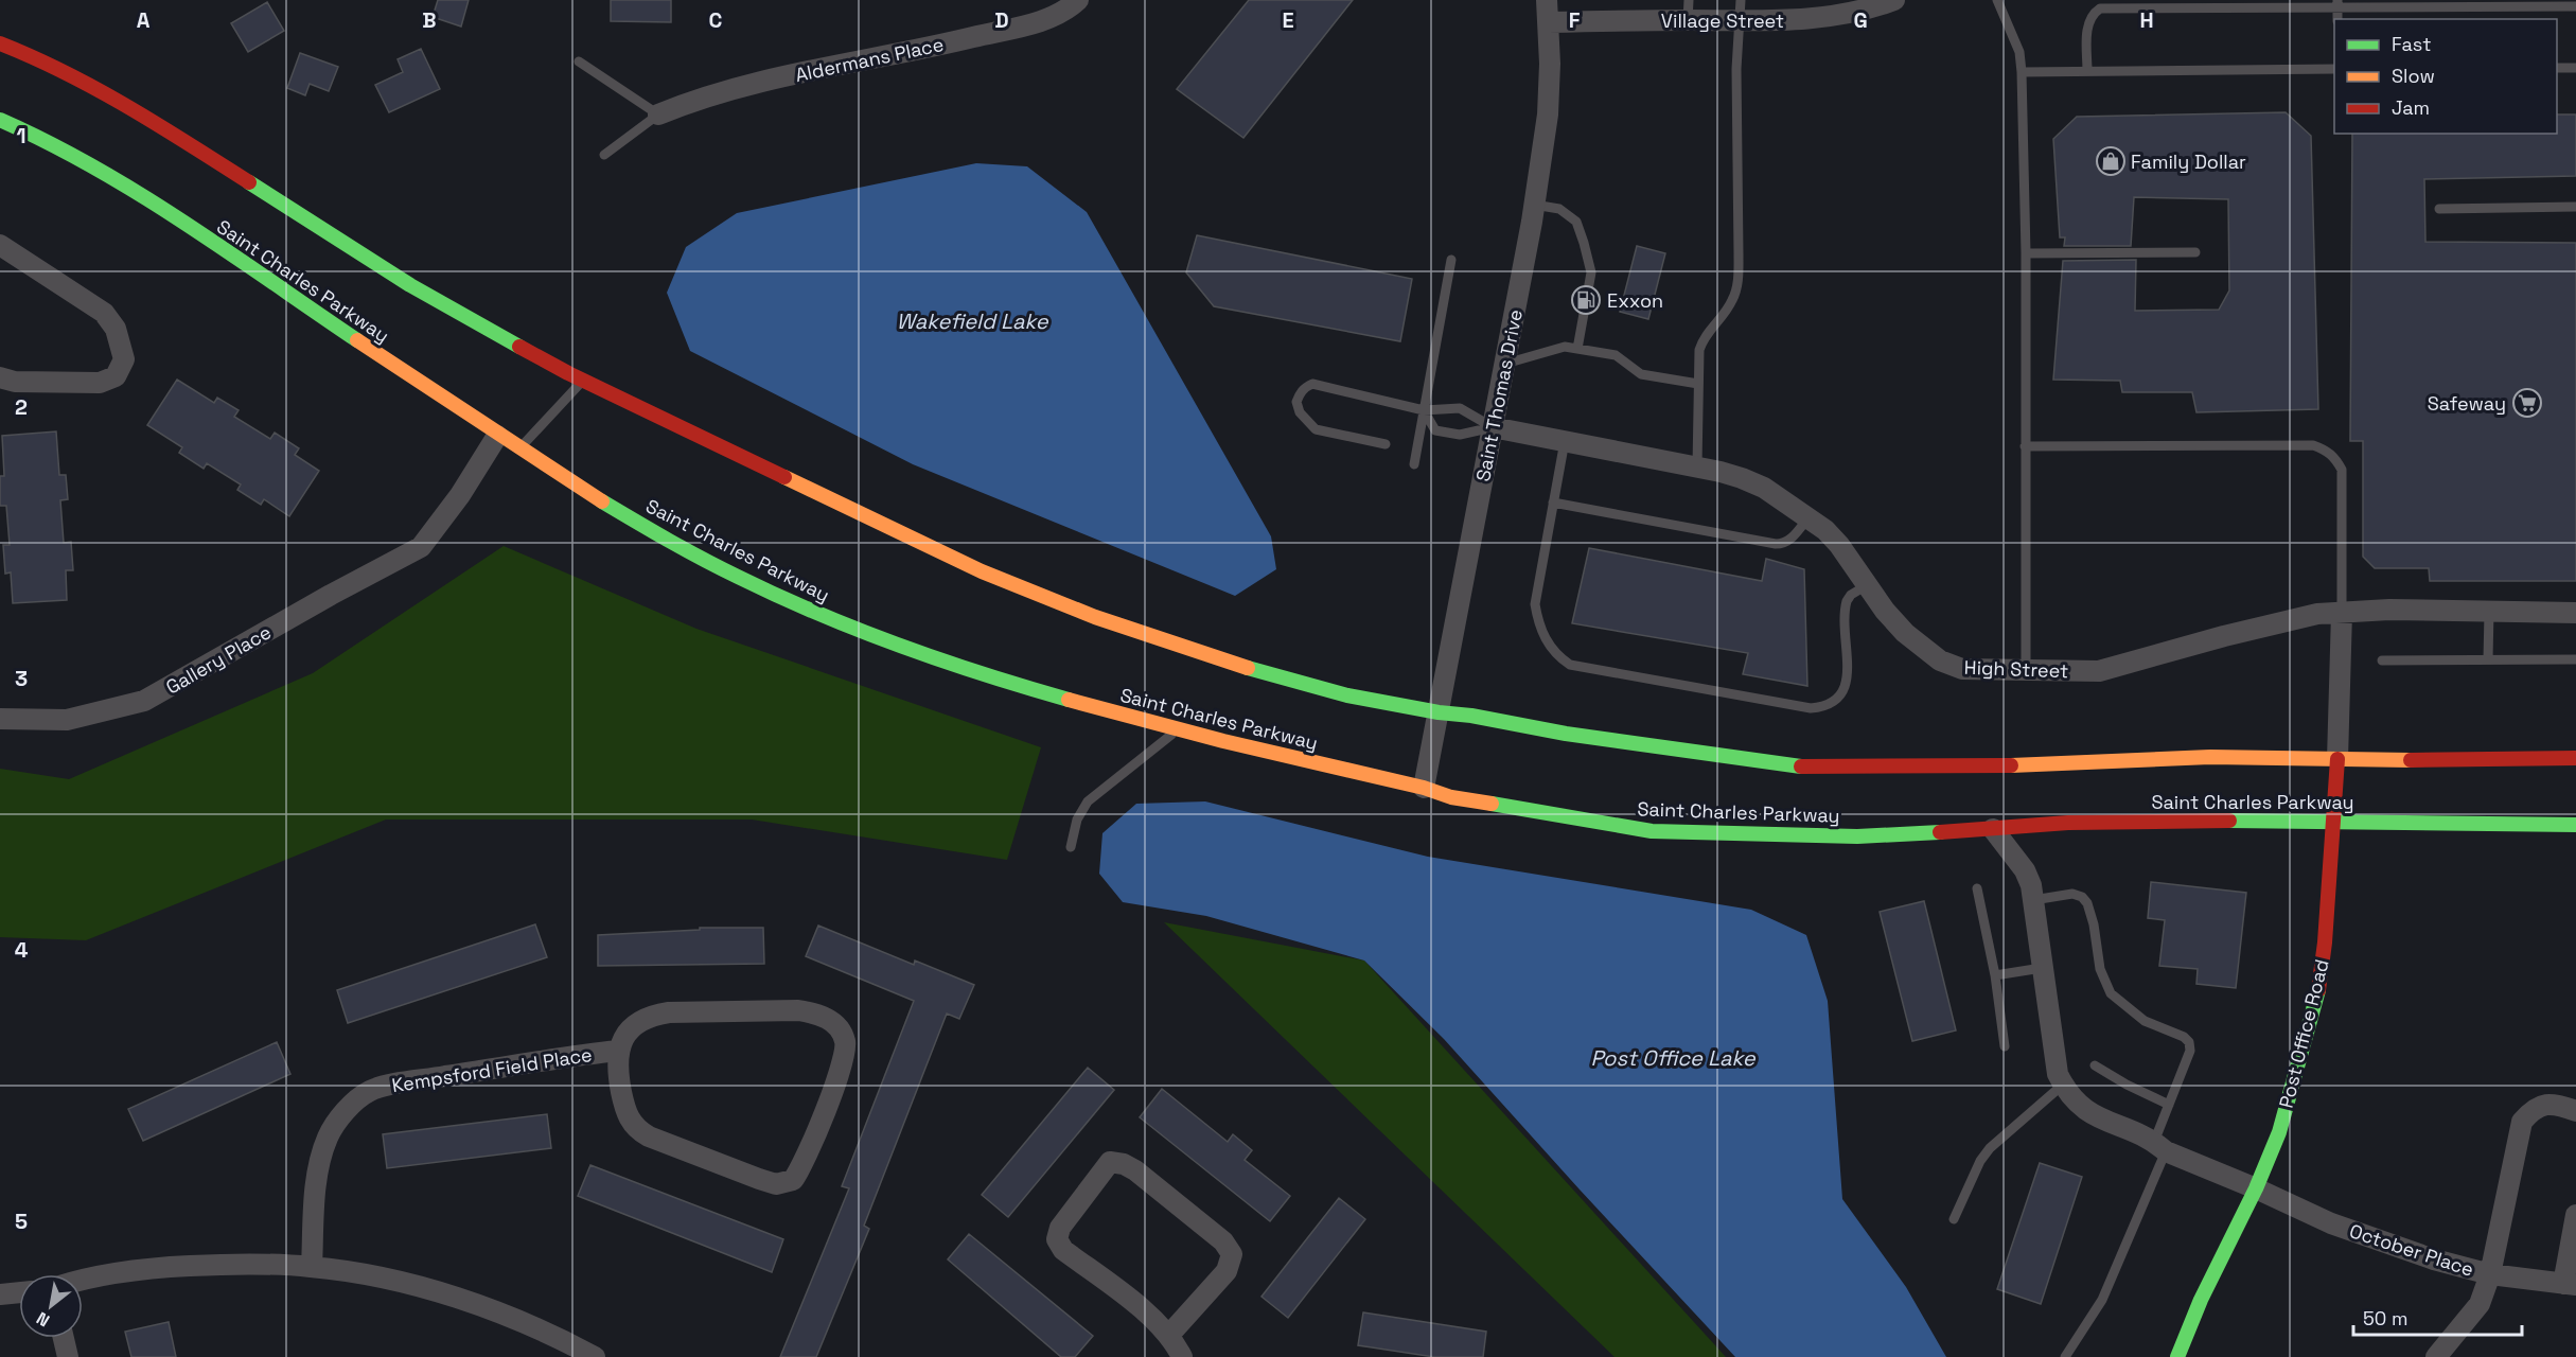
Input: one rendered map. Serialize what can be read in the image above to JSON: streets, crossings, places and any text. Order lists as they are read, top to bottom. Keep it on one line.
{"streets":{"main road":["Saint Charles Parkway","Post Office Road"],"street":["Village Street","Aldermans Place","Saint Thomas Drive","Gallery Place","High Street","Kempsford Field Place","October Place"]},"crossings":[["Village Street","Saint Thomas Drive"],["Saint Charles Parkway","Saint Thomas Drive"],["Saint Charles Parkway","Gallery Place"],["Saint Charles Parkway","Post Office Road"],["Saint Thomas Drive","High Street"],["High Street","Post Office Road"],["Post Office Road","October Place"]],"water":["Wakefield Lake","Post Office Lake"],"places":{"shop":["Family Dollar"],"fuel station":["Exxon"],"supermarket":["Safeway"]},"legend":["Fast","Slow","Jam"],"scale_bar":"50 m","north":"bottom left","grid":{"columns":["A","B","C","D","E","F","G","H"],"rows":["1","2","3","4","5"]}}
